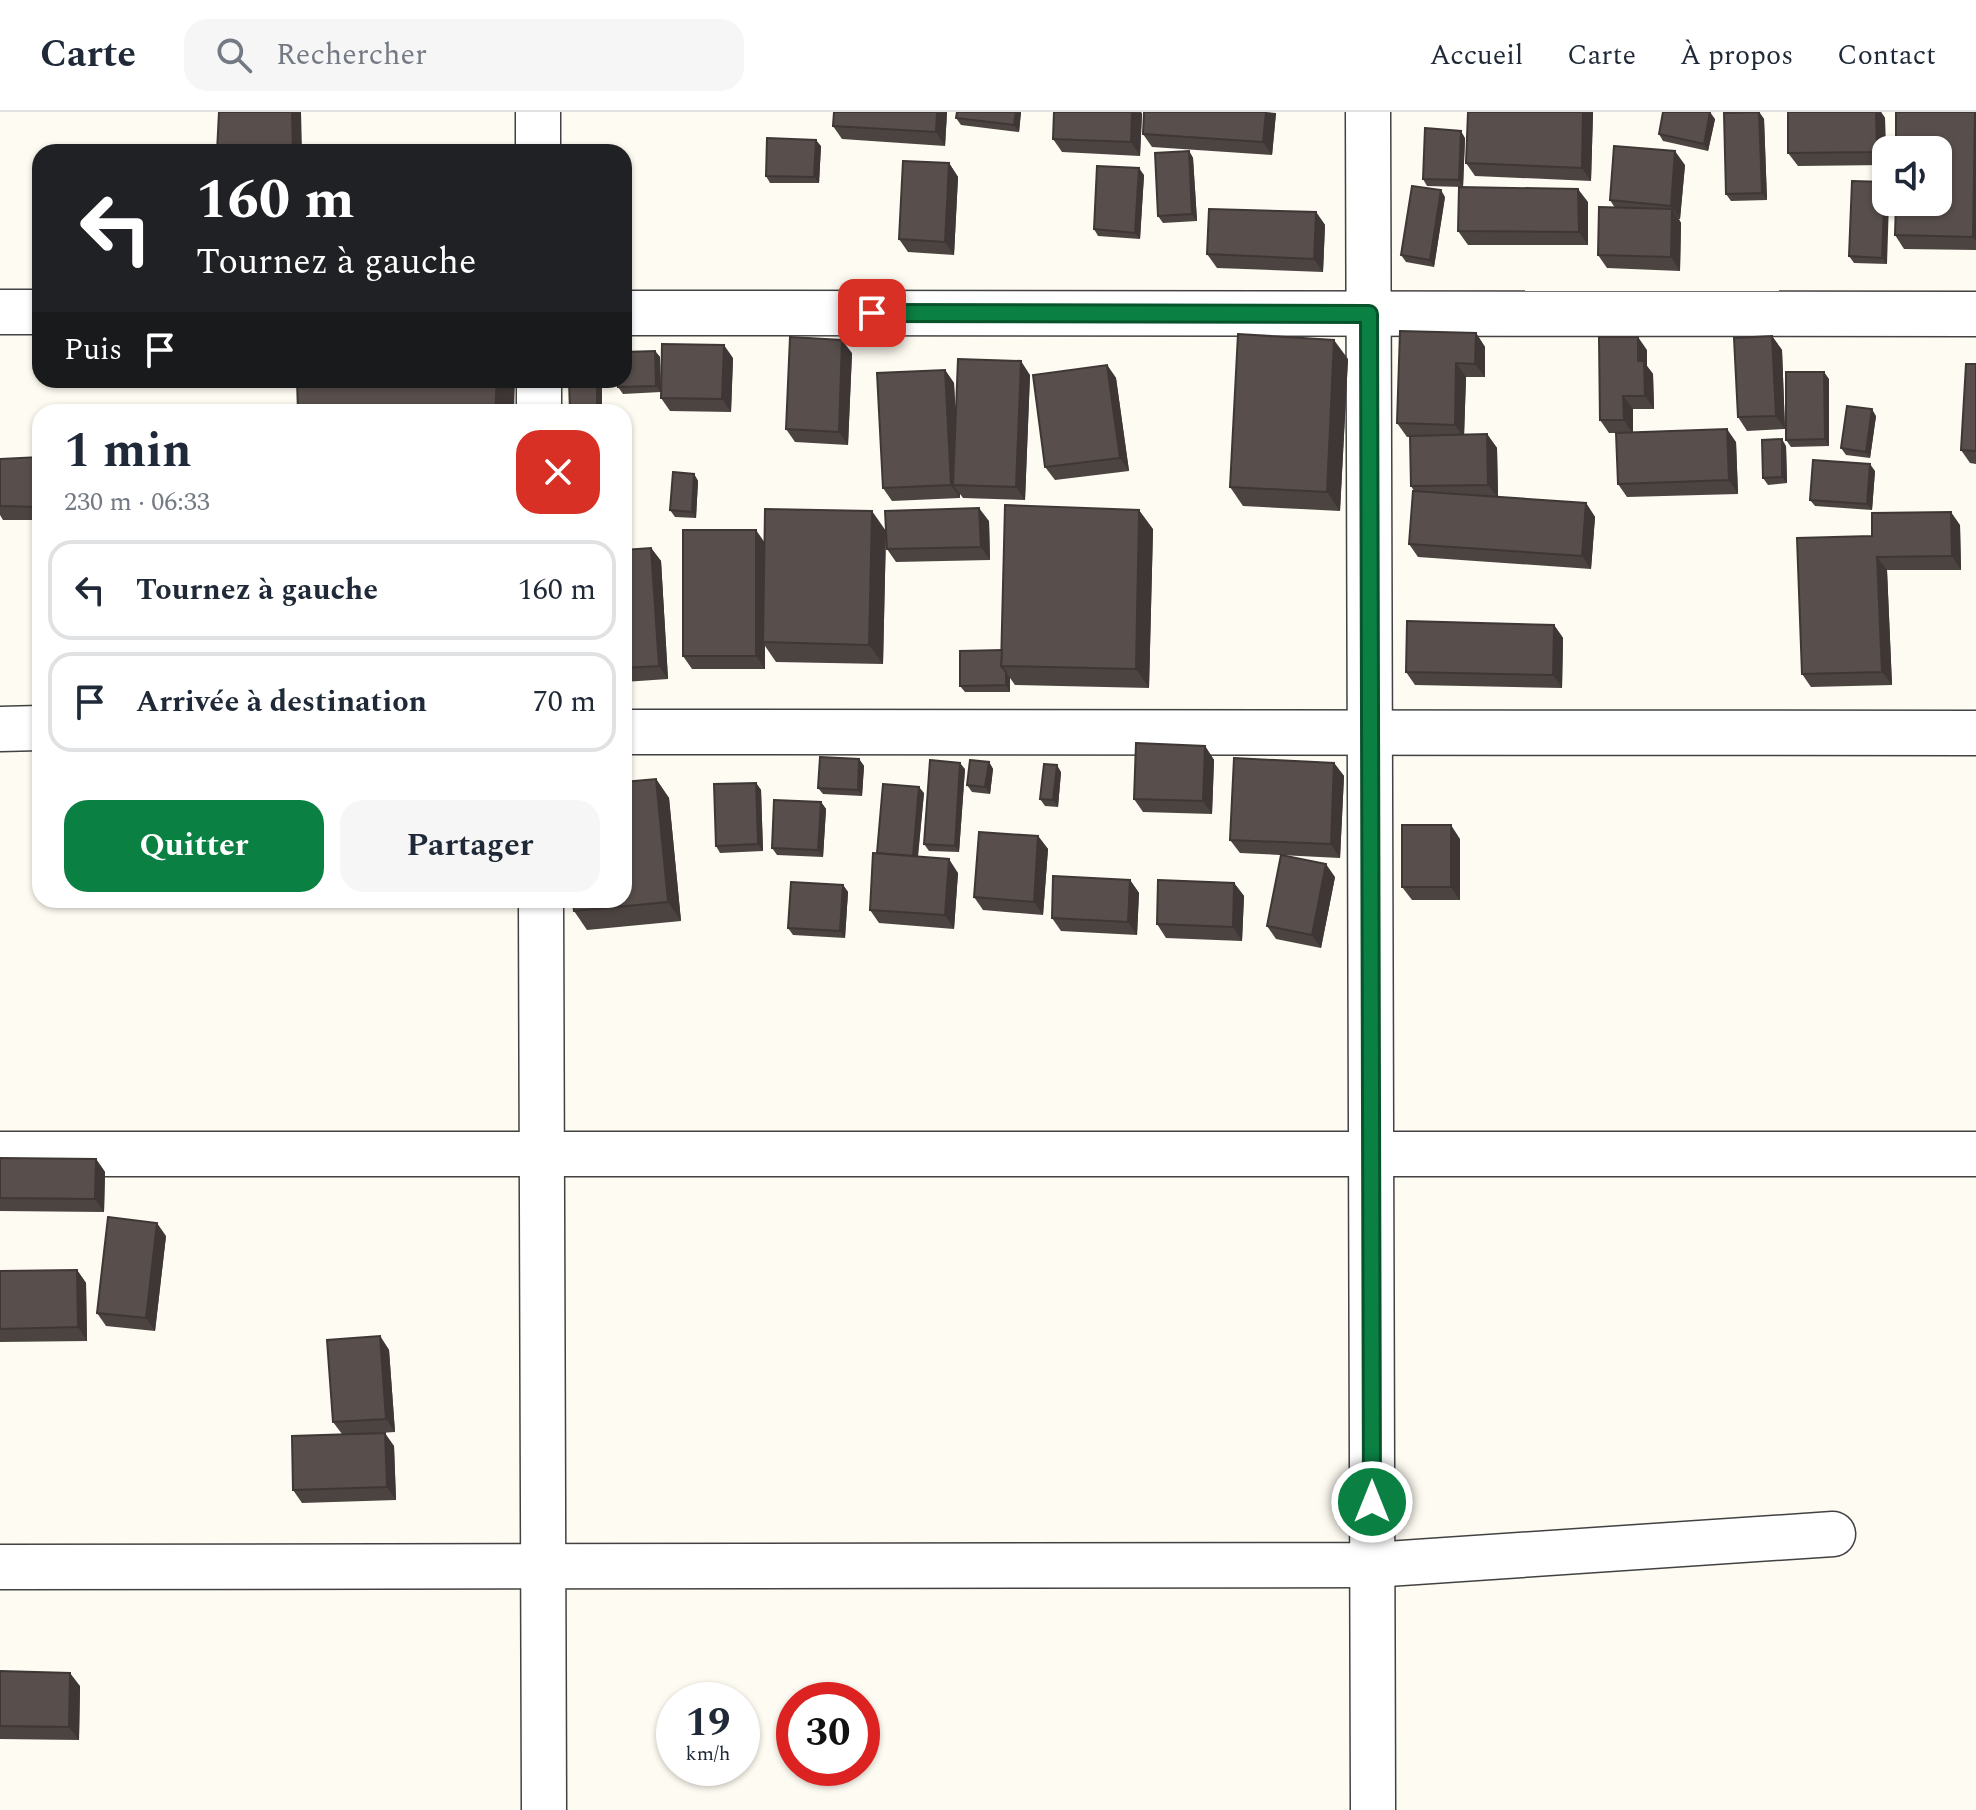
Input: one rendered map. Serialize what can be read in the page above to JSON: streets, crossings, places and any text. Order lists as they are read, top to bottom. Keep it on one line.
{"page":{"header":"Carte","search":"Rechercher","nav":["Accueil","Carte","À propos","Contact"],"turn":["160 m","Tournez à gauche"],"then":"Puis","heading":["1 min","230 m · 06:33"],"list":[{"name":"Tournez à gauche","value":"160 m"},{"name":"Arrivée à destination","value":"70 m"}],"buttons":["Quitter","Partager"],"speed":"19 km/h","limit":"30"}}
